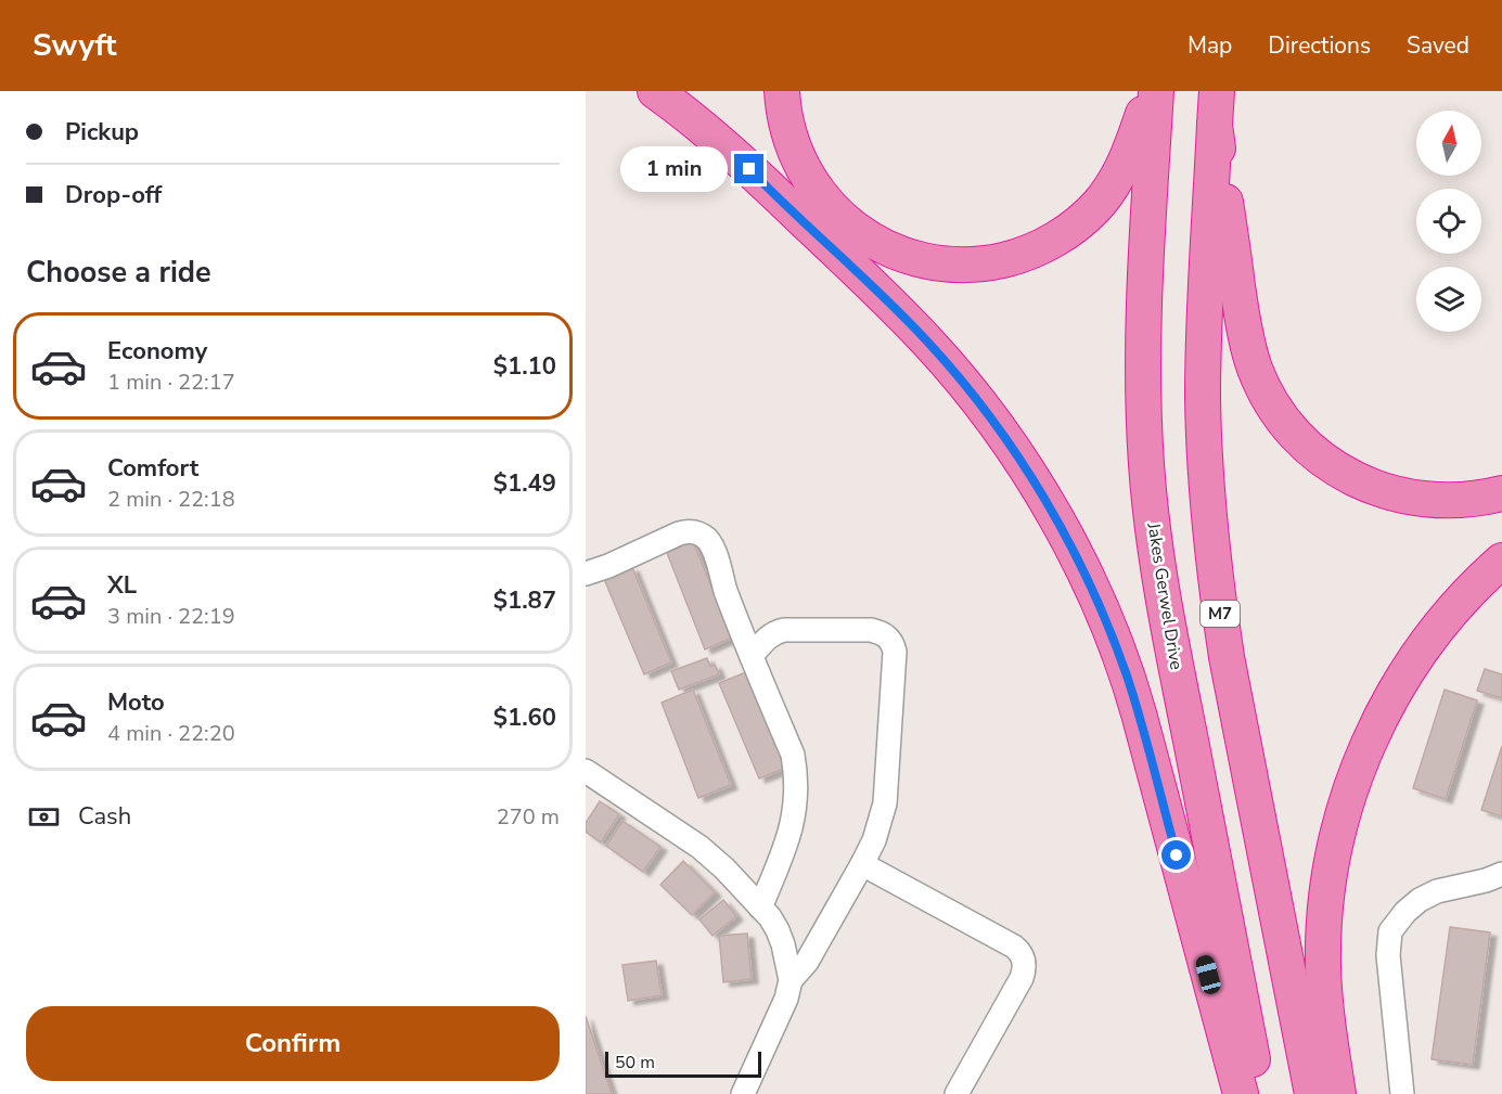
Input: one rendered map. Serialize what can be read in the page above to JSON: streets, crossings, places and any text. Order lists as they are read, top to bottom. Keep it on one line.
{"streets":{"highway":["Jakes Gerwel Drive","M7"]},"scale_bar":"50 m","north":"top","page":{"header":"Swyft","nav":["Map","Directions","Saved"],"banner":["Pickup","Drop-off"],"bubble":"1 min","heading":"Choose a ride","list":[{"name":"Economy","note":"1 min · 22:17","value":"$1.10"},{"name":"Comfort","note":"2 min · 22:18","value":"$1.49"},{"name":"XL","note":"3 min · 22:19","value":"$1.87"},{"name":"Moto","note":"4 min · 22:20","value":"$1.60"}],"pay":["Cash","270 m"],"buttons":"Confirm","scale":"50 m"}}
